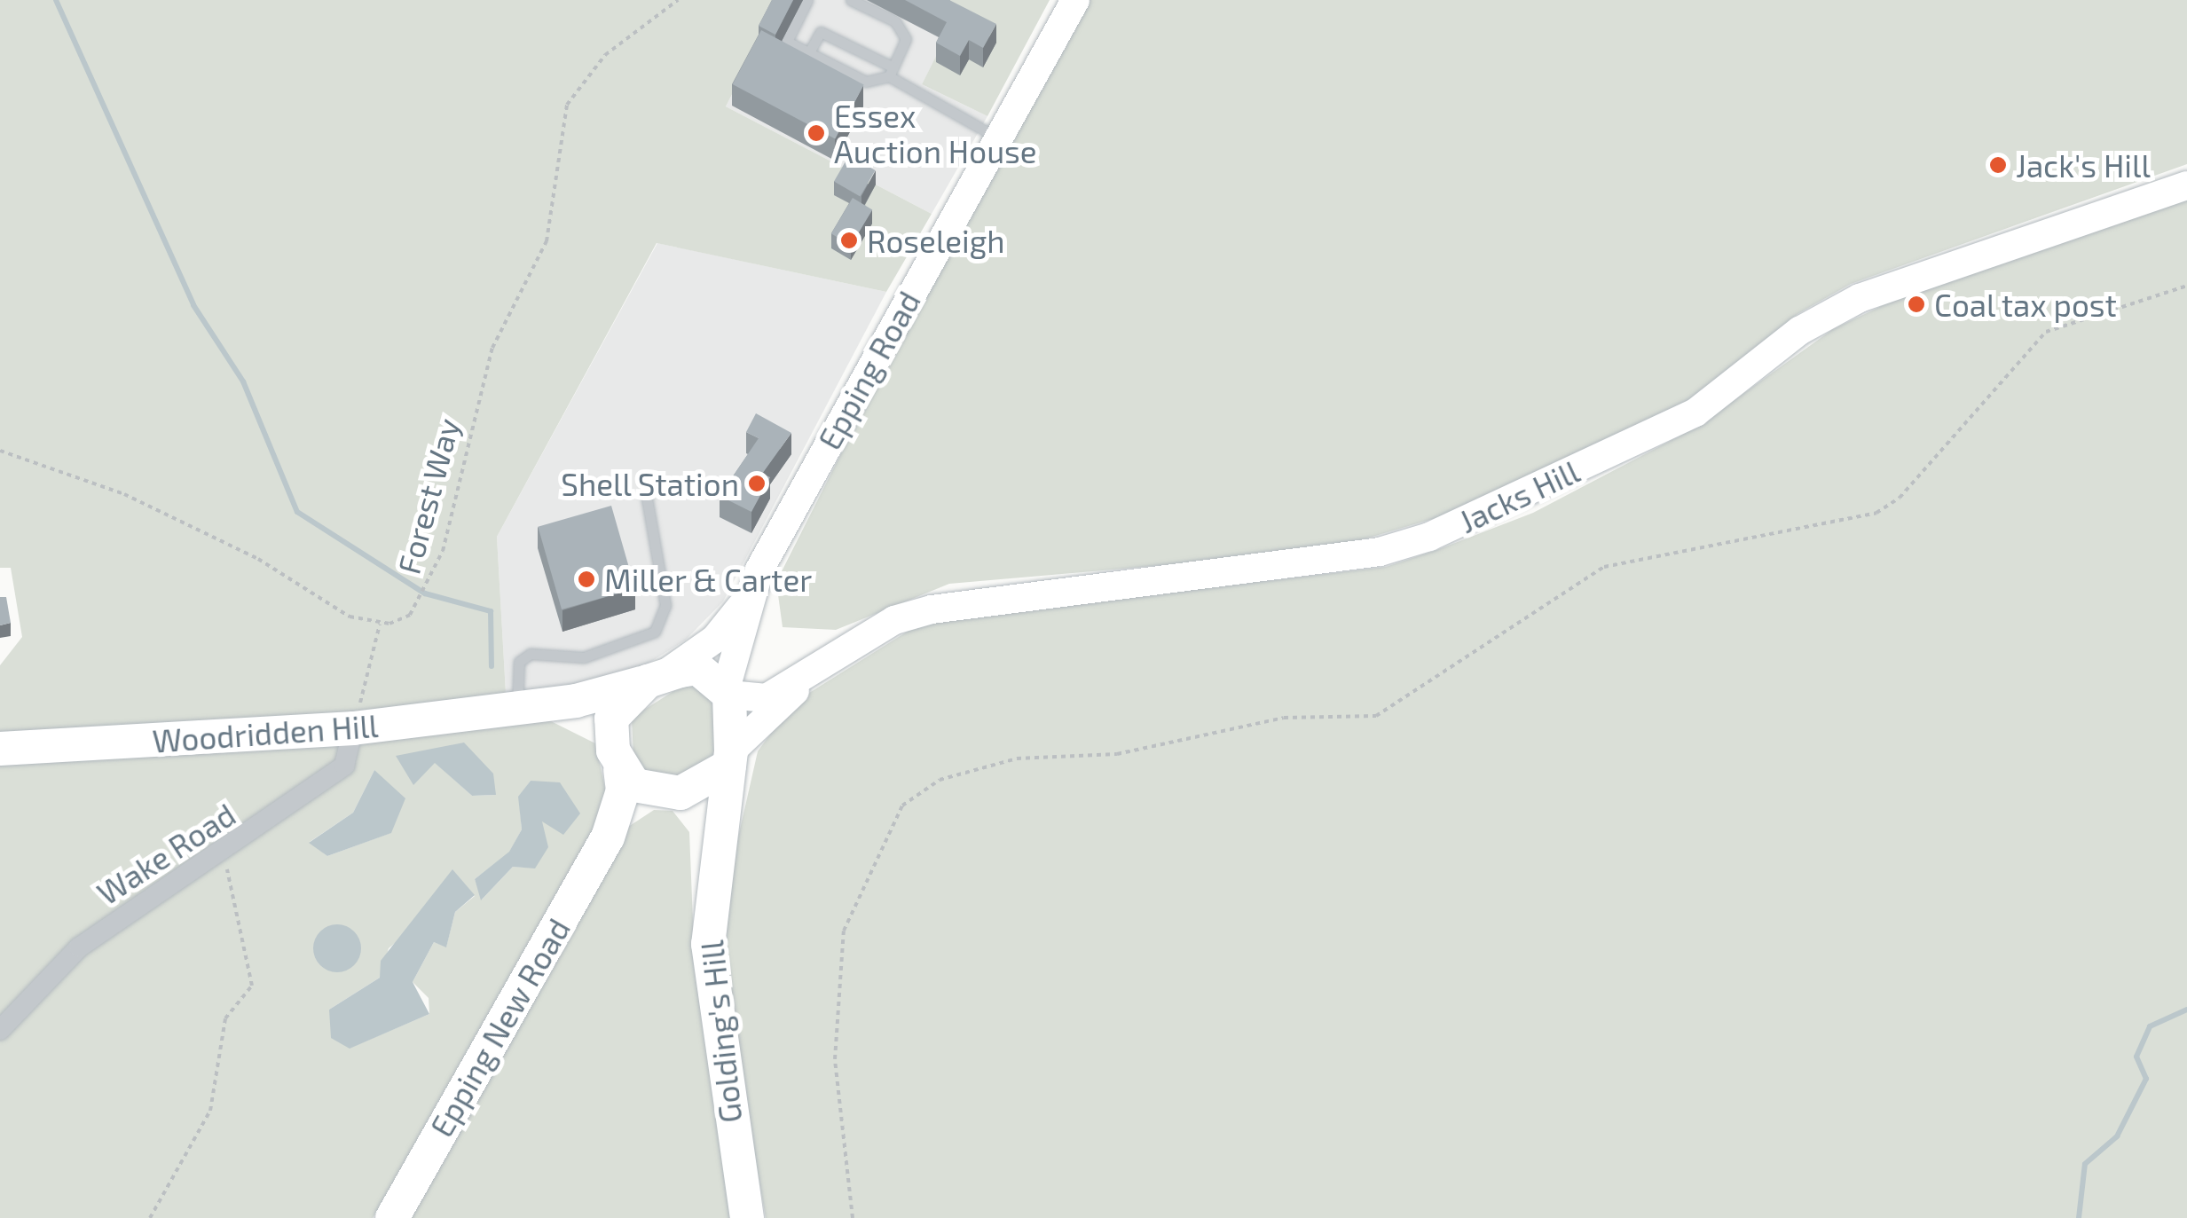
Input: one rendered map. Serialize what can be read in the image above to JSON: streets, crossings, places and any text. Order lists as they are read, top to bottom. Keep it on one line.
{"streets":{"main road":["Epping Road","Jacks Hill","Woodridden Hill","Epping New Road","Golding's Hill"],"street":["Wake Road"],"path":["Forest Way"]},"crossings":[["Epping Road","Woodridden Hill"],["Epping Road","Epping New Road"],["Epping Road","Golding's Hill"],["Woodridden Hill","Wake Road"],["Woodridden Hill","Epping New Road"],["Woodridden Hill","Golding's Hill"],["Epping New Road","Golding's Hill"]],"places":["Essex Auction House","Jack's Hill","Roseleigh","Coal tax post","Shell Station","Miller & Carter"]}
